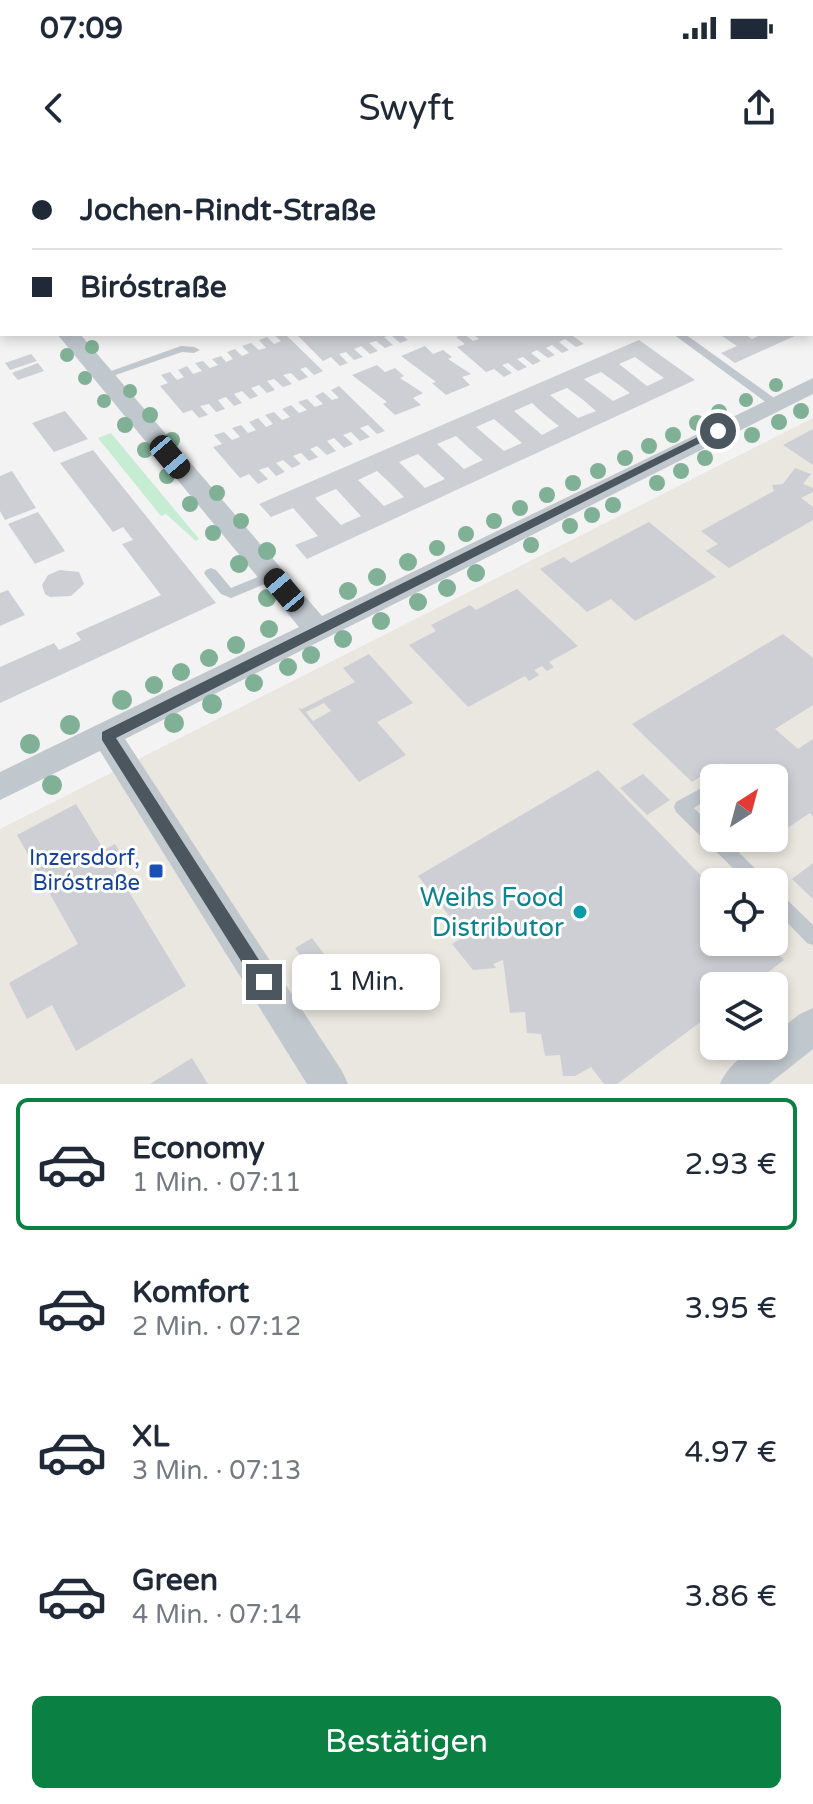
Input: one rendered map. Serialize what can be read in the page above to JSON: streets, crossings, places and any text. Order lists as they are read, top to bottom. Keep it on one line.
{"places":{"transit":["Inzersdorf, Biróstraße"],"other":["Weihs Food Distributor"]},"north":"top right","page":{"status":"07:09","header":"Swyft","banner":["Jochen-Rindt-Straße","Biróstraße"],"bubble":"1 Min.","list":[{"name":"Economy","note":"1 Min. · 07:11","value":"2.93 €"},{"name":"Komfort","note":"2 Min. · 07:12","value":"3.95 €"},{"name":"XL","note":"3 Min. · 07:13","value":"4.97 €"},{"name":"Green","note":"4 Min. · 07:14","value":"3.86 €"}],"buttons":"Bestätigen"}}
